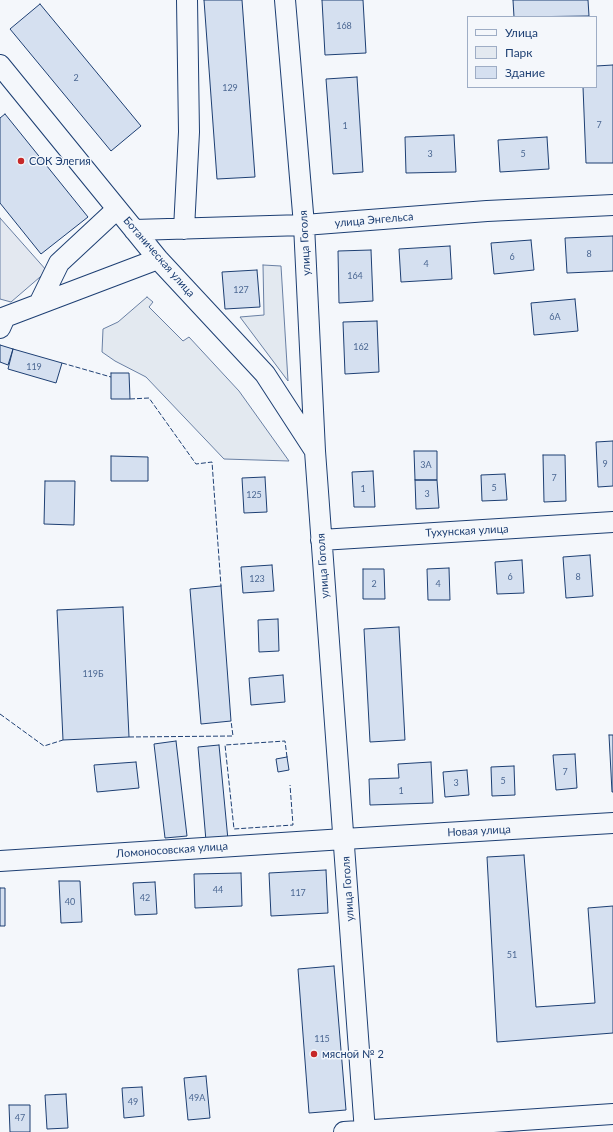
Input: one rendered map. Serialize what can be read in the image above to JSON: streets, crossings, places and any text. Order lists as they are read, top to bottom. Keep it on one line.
{"streets":{"street":["улица Энгельса","улица Гоголя","Ботаническая улица","Тухунская улица","Новая улица","Ломоносовская улица"]},"crossings":[["улица Энгельса","улица Гоголя"],["улица Энгельса","Ботаническая улица"],["улица Гоголя","Ботаническая улица"],["улица Гоголя","Тухунская улица"],["улица Гоголя","Новая улица"],["улица Гоголя","Ломоносовская улица"],["Новая улица","Ломоносовская улица"]],"places":["СОК Элегия","мясной № 2"],"house_numbers":["168","2","129","7","1","3","5","8","6","4","164","127","6А","162","119","9","3А","7","5","1","3","125","6","8","123","2","4","119Б","7","5","3","1","44","117","42","40","51","115","49А","49","47"],"legend":["Улица","Парк","Здание"]}
